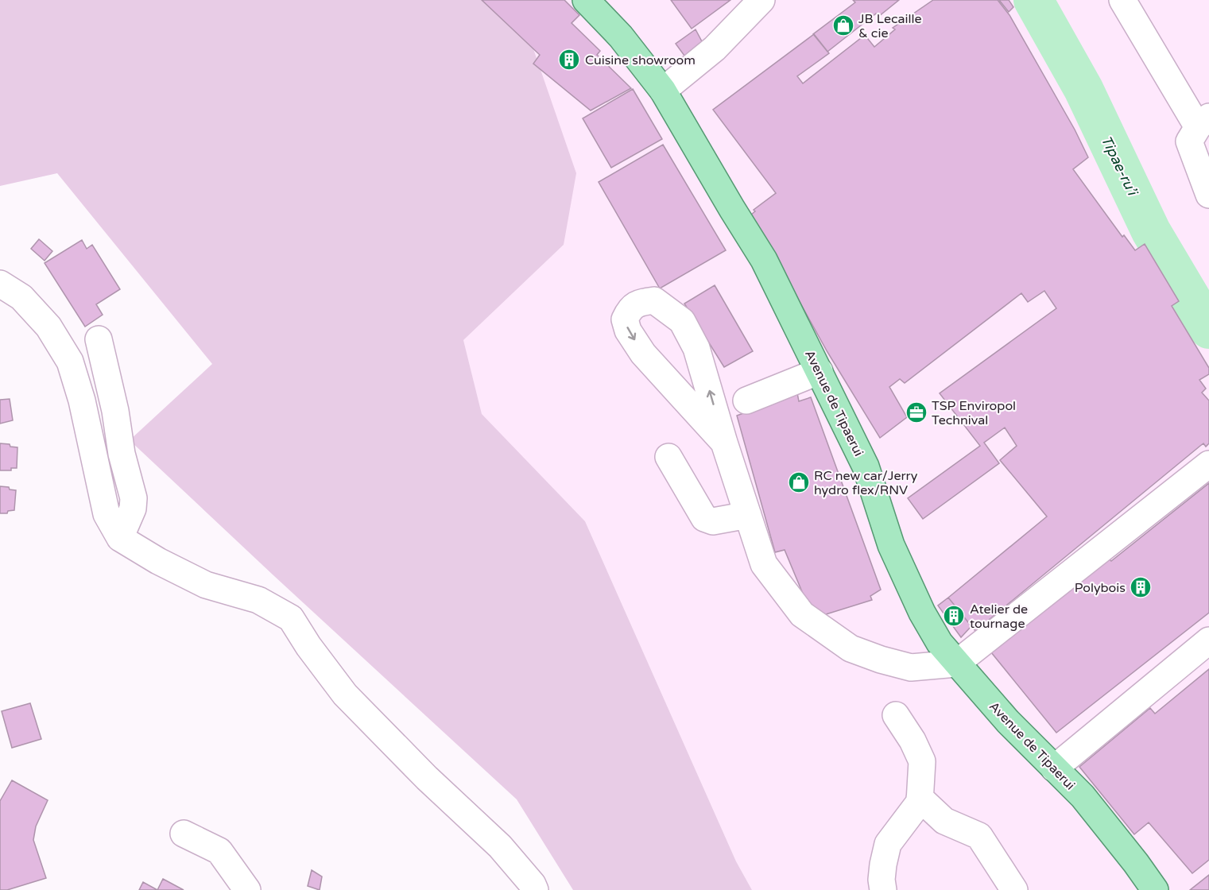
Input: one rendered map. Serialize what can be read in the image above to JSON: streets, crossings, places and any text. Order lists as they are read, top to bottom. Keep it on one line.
{"streets":{"main road":["Avenue de Tipaerui"]},"water":["Tipae-ru’i"],"places":{"shop":["JB Lecaille & cie","RC new car/Jerry hydro flex/RNV"],"building":["Cuisine showroom","Polybois","Atelier de tournage"],"office":["TSP Enviropol Technival"]}}
